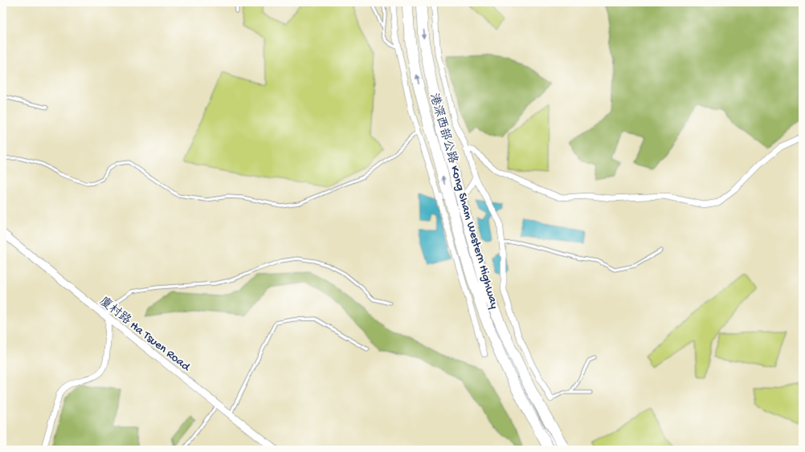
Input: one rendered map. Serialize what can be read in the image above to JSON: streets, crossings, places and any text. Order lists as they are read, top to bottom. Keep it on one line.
{"streets":{"highway":["港深西部公路 Kong Sham Western Highway"],"street":["廈村路 Ha Tsuen Road"]}}
